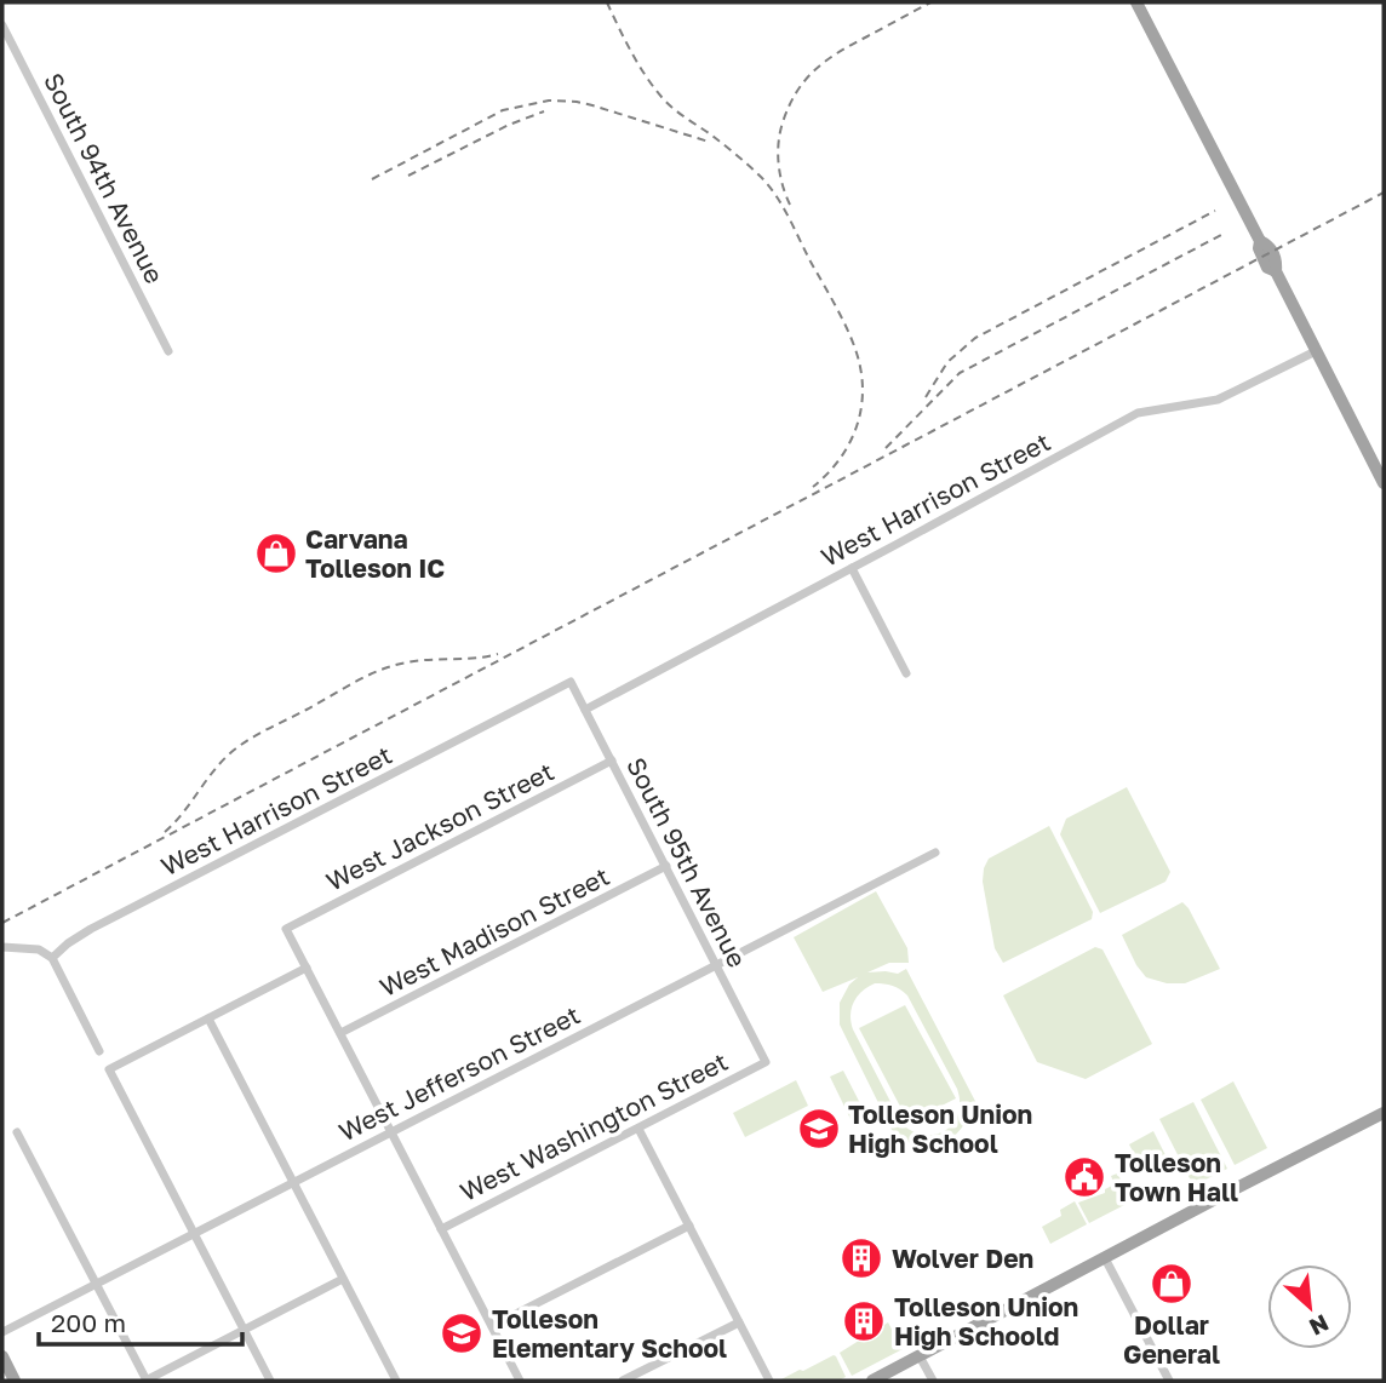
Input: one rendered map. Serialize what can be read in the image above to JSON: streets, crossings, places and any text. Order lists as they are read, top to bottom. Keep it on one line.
{"streets":{"street":["South 94th Avenue","West Harrison Street","West Jackson Street","South 95th Avenue","West Madison Street","West Jefferson Street","West Washington Street"]},"crossings":[["West Harrison Street","South 95th Avenue"],["West Jackson Street","South 95th Avenue"],["South 95th Avenue","West Madison Street"],["South 95th Avenue","West Jefferson Street"],["South 95th Avenue","West Washington Street"]],"places":{"shop":["Carvana Tolleson IC","Dollar General"],"school or university":["Tolleson Union High School","Tolleson Elementary School"],"public building":["Tolleson Town Hall"],"building":["Wolver Den","Tolleson Union High Schoold"]},"scale_bar":"200 m","north":"bottom right"}
